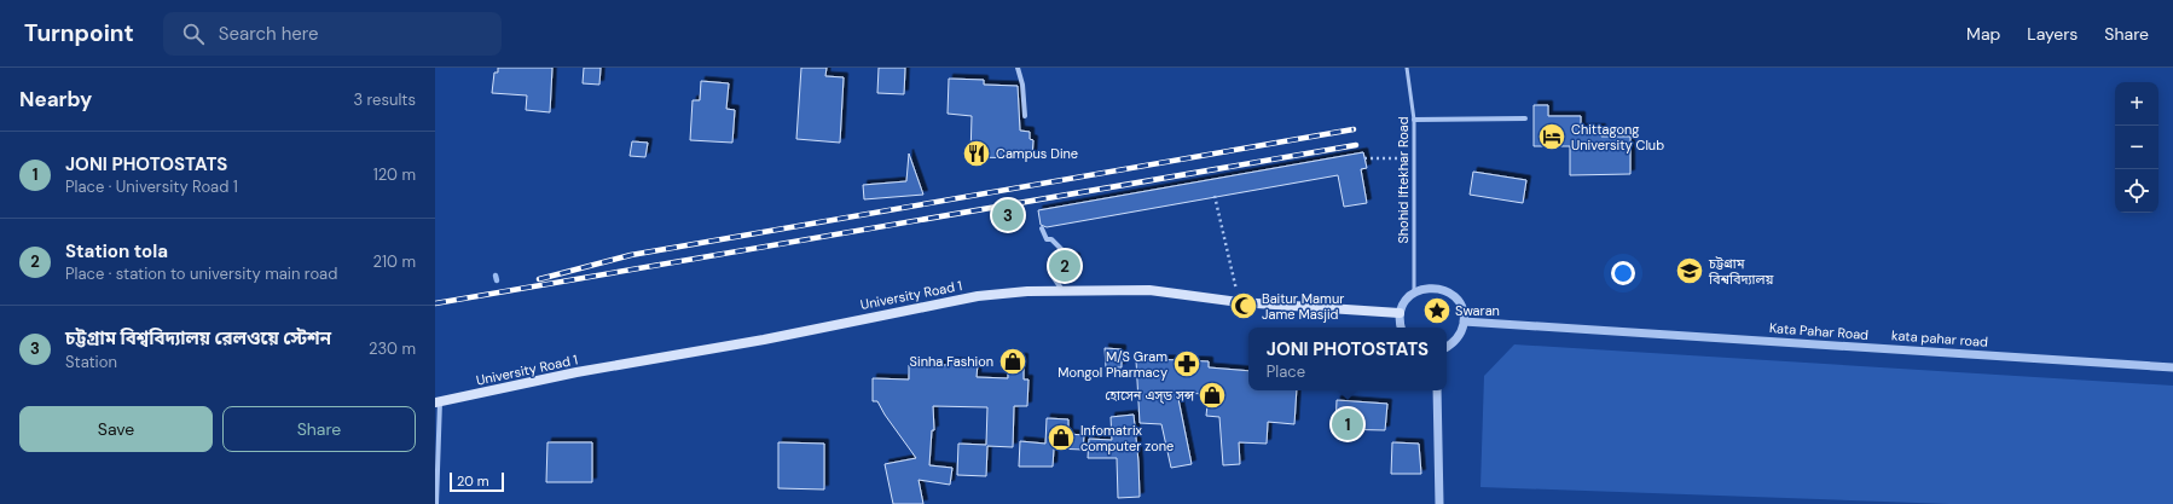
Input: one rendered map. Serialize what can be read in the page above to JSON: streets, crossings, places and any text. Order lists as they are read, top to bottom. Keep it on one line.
{"streets":{"main road":["University Road 1"],"street":["Kata Pahar Road","kata pahar road"],"lane":["Shohid Iftekhar Road"]},"crossings":[["Kata Pahar Road","kata pahar road"]],"places":{"hotel":["Chittagong University Club"],"restaurant":["Campus Dine"],"school or university":["চট্টগ্রাম বিশ্ববিদ্যালয়"],"mosque":["Baitur Mamur Jame Masjid"],"place":["Swaran"],"shop":["Sinha Fashion","হোসেন এস্ড সন্স","Infomatrix computer zone"],"pharmacy":["M/S Gram Mongol Pharmacy"]},"scale_bar":"20 m","page":{"header":"Turnpoint","search":"Search here","nav":["Map","Layers","Share"],"heading":["Nearby","3 results"],"map_buttons":["+","−"],"list":[{"mark":"1","name":"JONI PHOTOSTATS","note":"Place · University Road 1","value":"120 m"},{"mark":"2","name":"Station tola","note":"Place · station to university main road","value":"210 m"},{"mark":"3","name":"চট্টগ্রাম বিশ্ববিদ্যালয় রেলওয়ে স্টেশন","note":"Station","value":"230 m"}],"pins":["3","2","1"],"popup":["JONI PHOTOSTATS","Place"],"buttons":["Save","Share"],"scale":"20 m"}}
